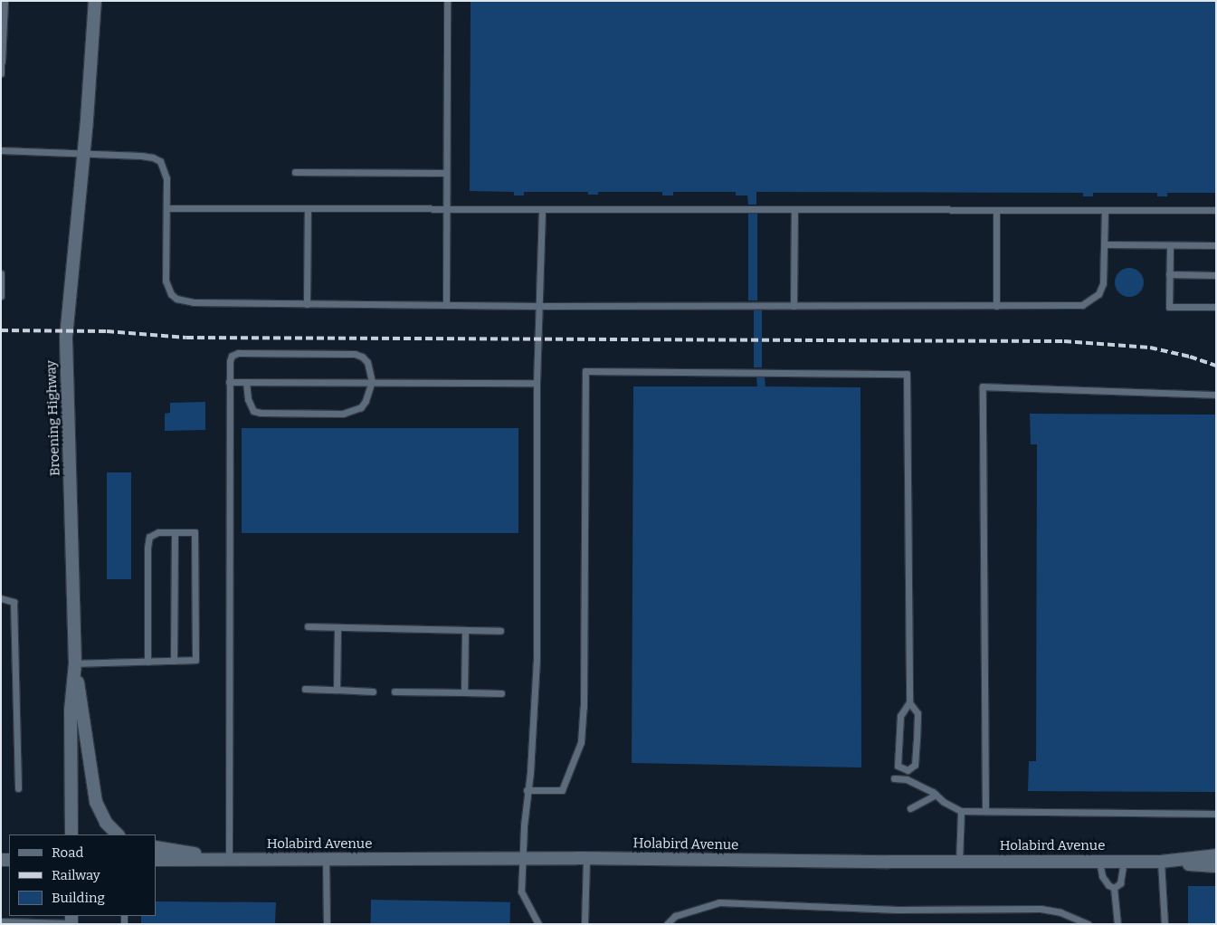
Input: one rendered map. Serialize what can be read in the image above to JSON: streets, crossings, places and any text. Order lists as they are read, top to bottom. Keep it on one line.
{"streets":{"main road":["Broening Highway","Holabird Avenue"]},"legend":["Road","Railway","Building"]}
